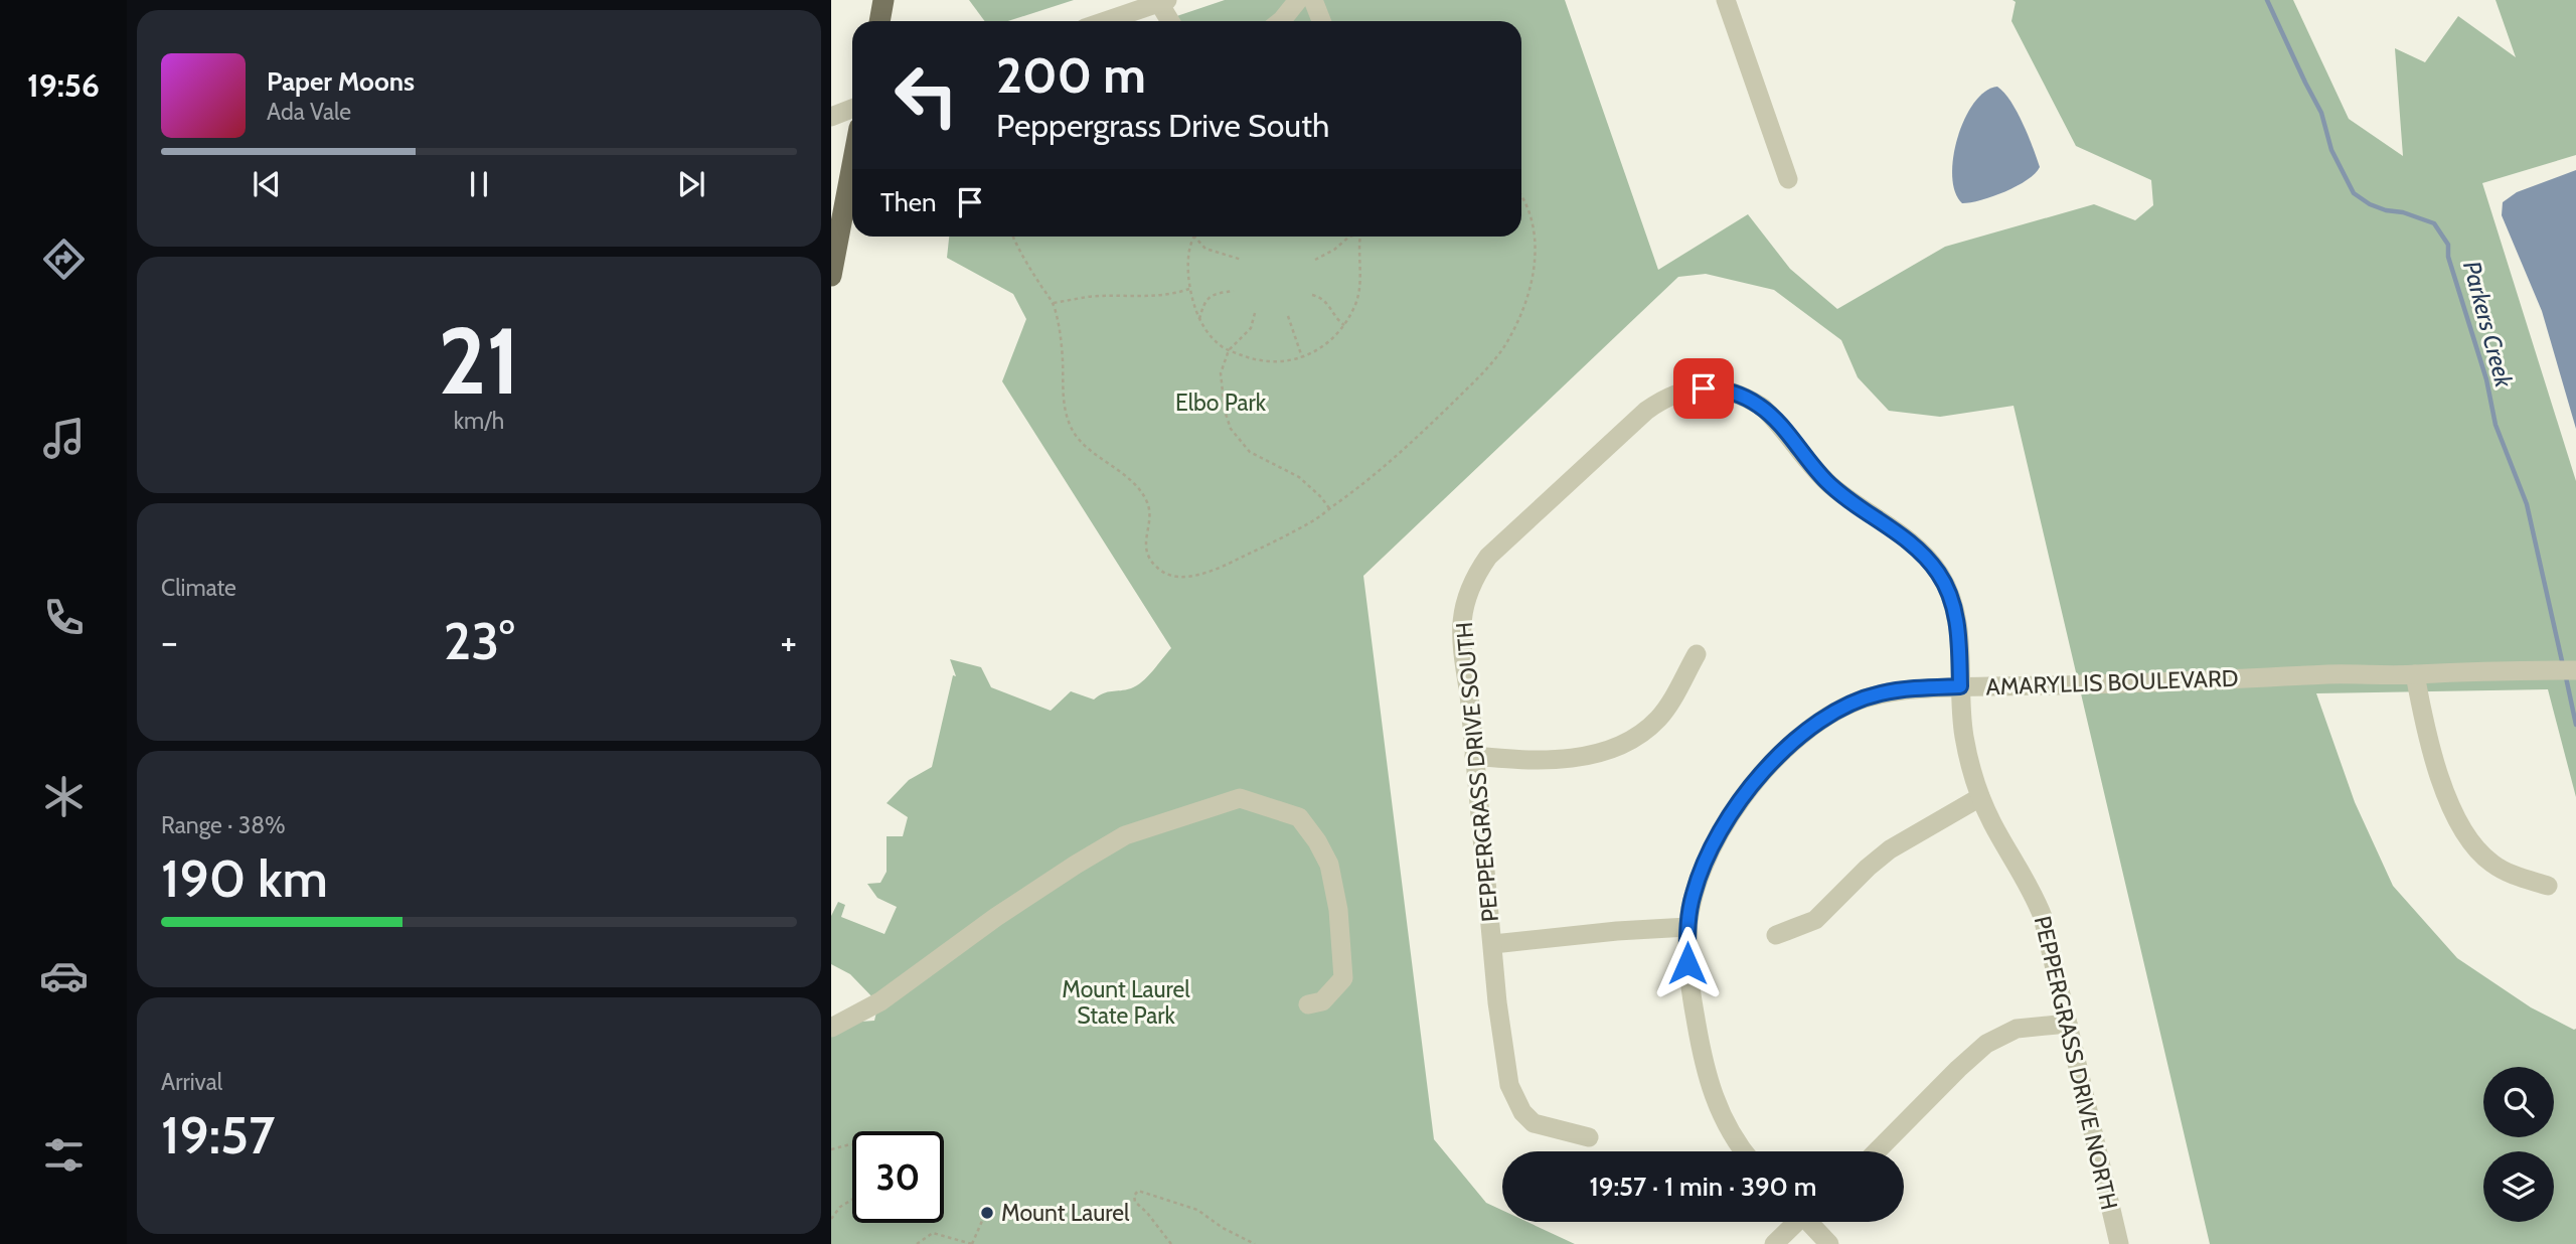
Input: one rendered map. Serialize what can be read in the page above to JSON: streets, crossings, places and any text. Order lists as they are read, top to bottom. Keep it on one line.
{"streets":{"street":["AMARYLLIS BOULEVARD","PEPPERGRASS DRIVE SOUTH","PEPPERGRASS DRIVE NORTH"]},"crossings":[["AMARYLLIS BOULEVARD","PEPPERGRASS DRIVE SOUTH"],["AMARYLLIS BOULEVARD","PEPPERGRASS DRIVE NORTH"],["PEPPERGRASS DRIVE SOUTH","PEPPERGRASS DRIVE NORTH"]],"water":["Parkers Creek"],"parks":["Elbo Park","Mount Laurel State Park"],"places":["Mount Laurel"],"page":{"tabs":"19:56","turn":["200 m","Peppergrass Drive South"],"song":["Paper Moons","Ada Vale"],"then":"Then","tile":[["21","km/h"],"Climate",["Range · 38%","190 km"],["Arrival","19:57"]],"heat":["−","23°","+"],"limit":"30","trip":"19:57 · 1 min · 390 m"}}
